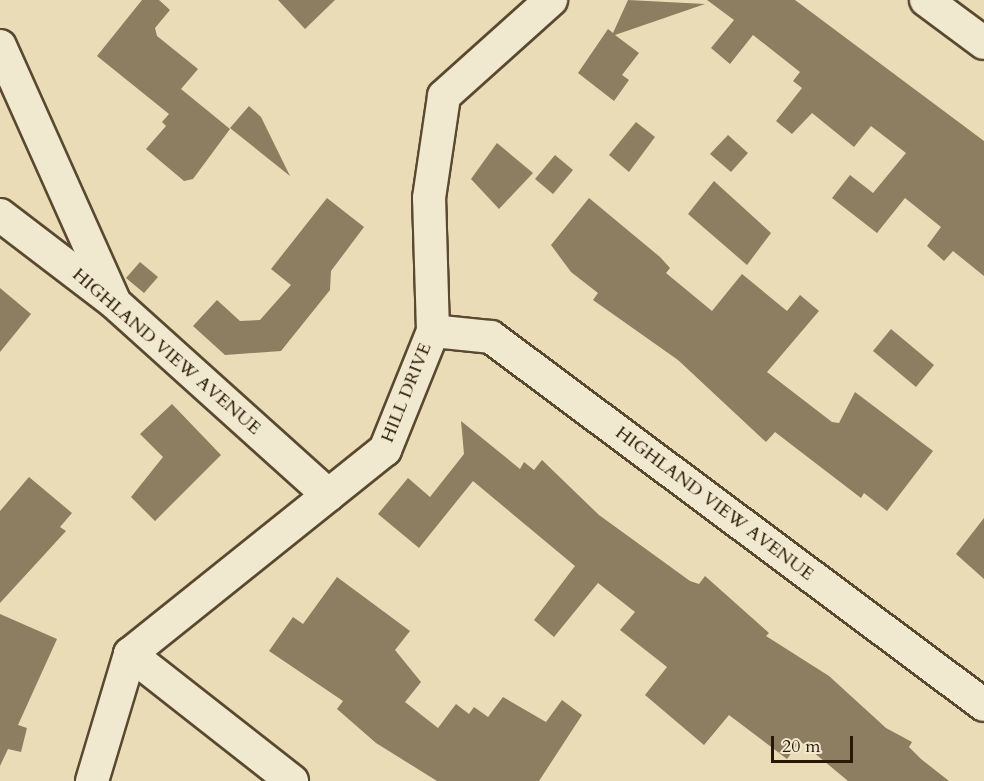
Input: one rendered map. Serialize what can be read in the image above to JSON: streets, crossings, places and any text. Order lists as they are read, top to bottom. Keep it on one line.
{"streets":{"street":["HIGHLAND VIEW AVENUE","HILL DRIVE"]},"crossings":[["HIGHLAND VIEW AVENUE","HILL DRIVE"]],"scale_bar":"20 m"}
